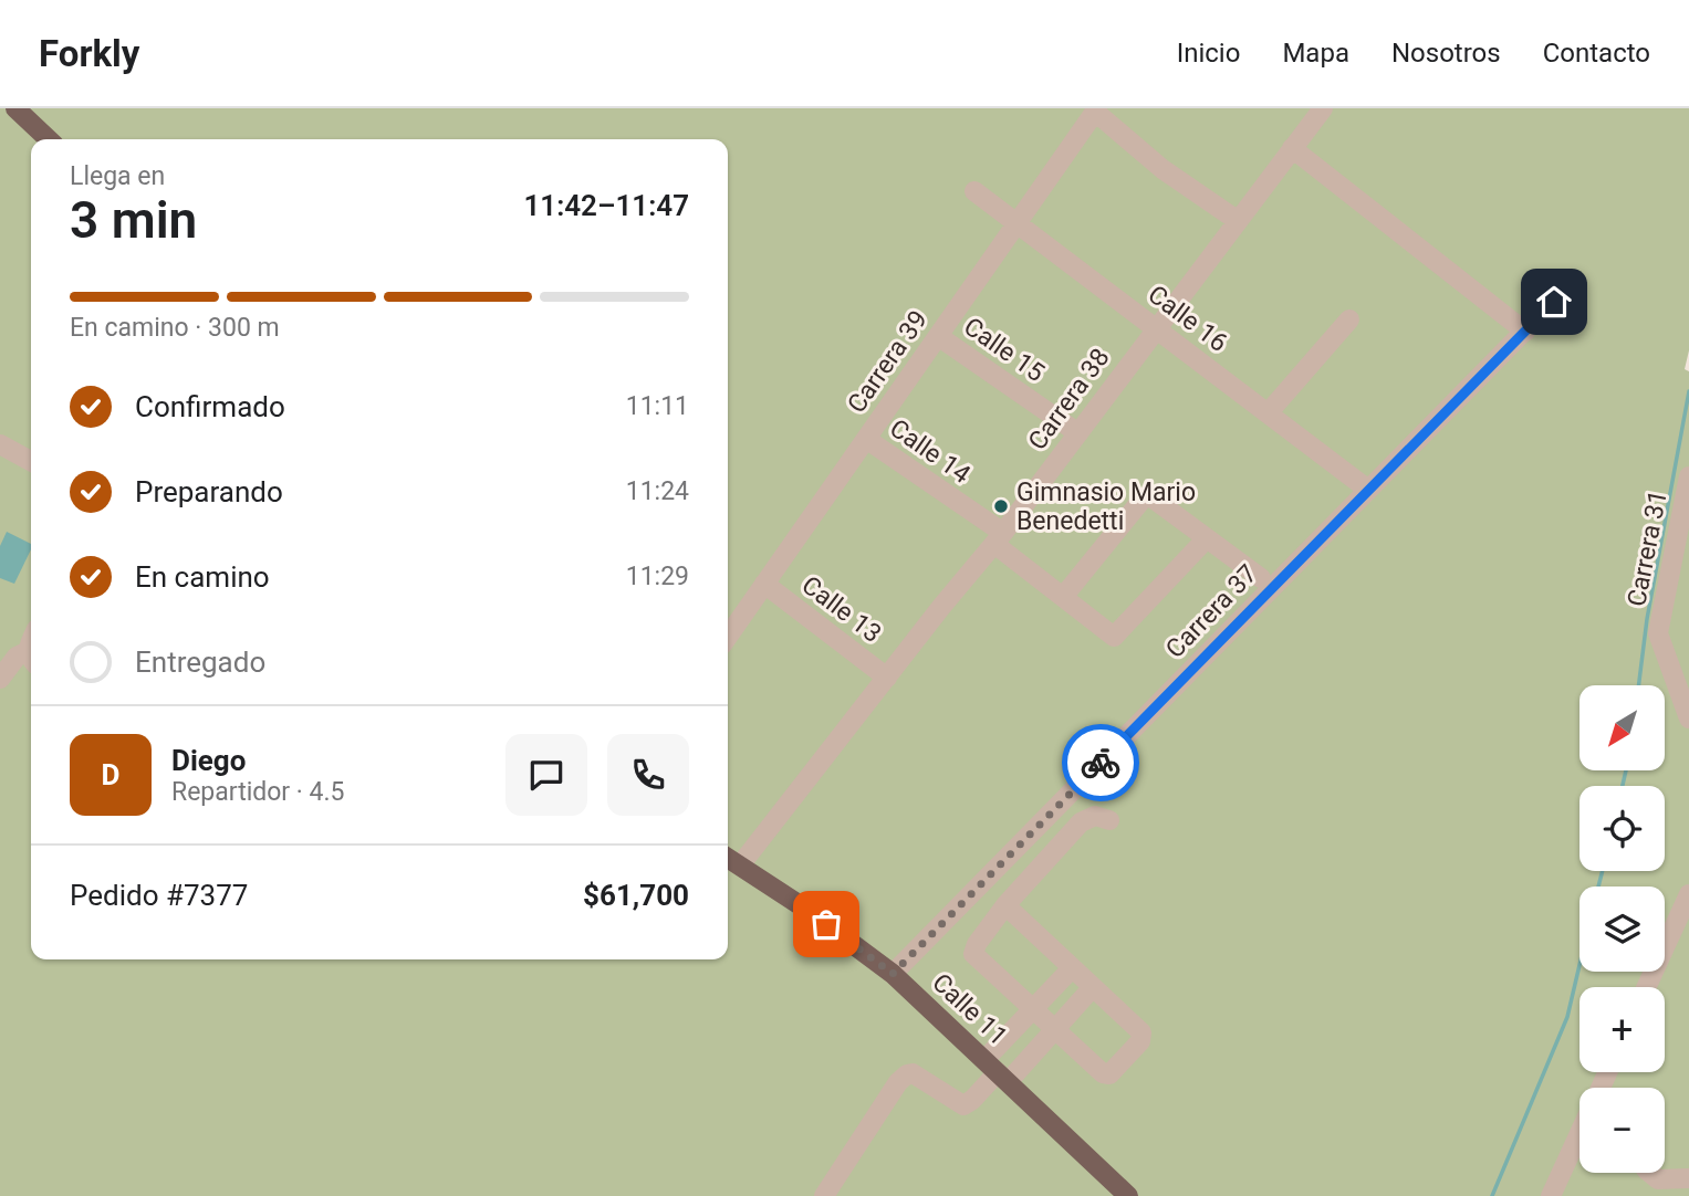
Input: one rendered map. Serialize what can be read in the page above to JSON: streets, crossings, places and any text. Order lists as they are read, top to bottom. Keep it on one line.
{"streets":{"main road":["Calle 11"],"street":["Calle 16","Calle 15","Carrera 39","Carrera 38","Calle 14","Carrera 31","Calle 13","Carrera 37"]},"crossings":[["Calle 16","Carrera 39"],["Calle 16","Carrera 38"],["Calle 16","Carrera 37"],["Calle 15","Carrera 39"],["Calle 15","Carrera 38"],["Carrera 39","Calle 14"],["Carrera 39","Calle 13"],["Carrera 38","Calle 14"],["Carrera 38","Calle 13"],["Carrera 38","Calle 11"],["Carrera 37","Calle 11"]],"places":["Gimnasio Mario Benedetti"],"north":"bottom left","page":{"header":"Forkly","nav":["Inicio","Mapa","Nosotros","Contacto"],"heading":["3 min","Llega en","11:42–11:47"],"panel":["Diego","Repartidor · 4.5","Pedido #7377","$61,700"],"bar":"En camino · 300 m","list":[["Confirmado","11:11"],["Preparando","11:24"],["En camino","11:29"],"Entregado"],"map_buttons":["+","−"],"round":"D"}}
